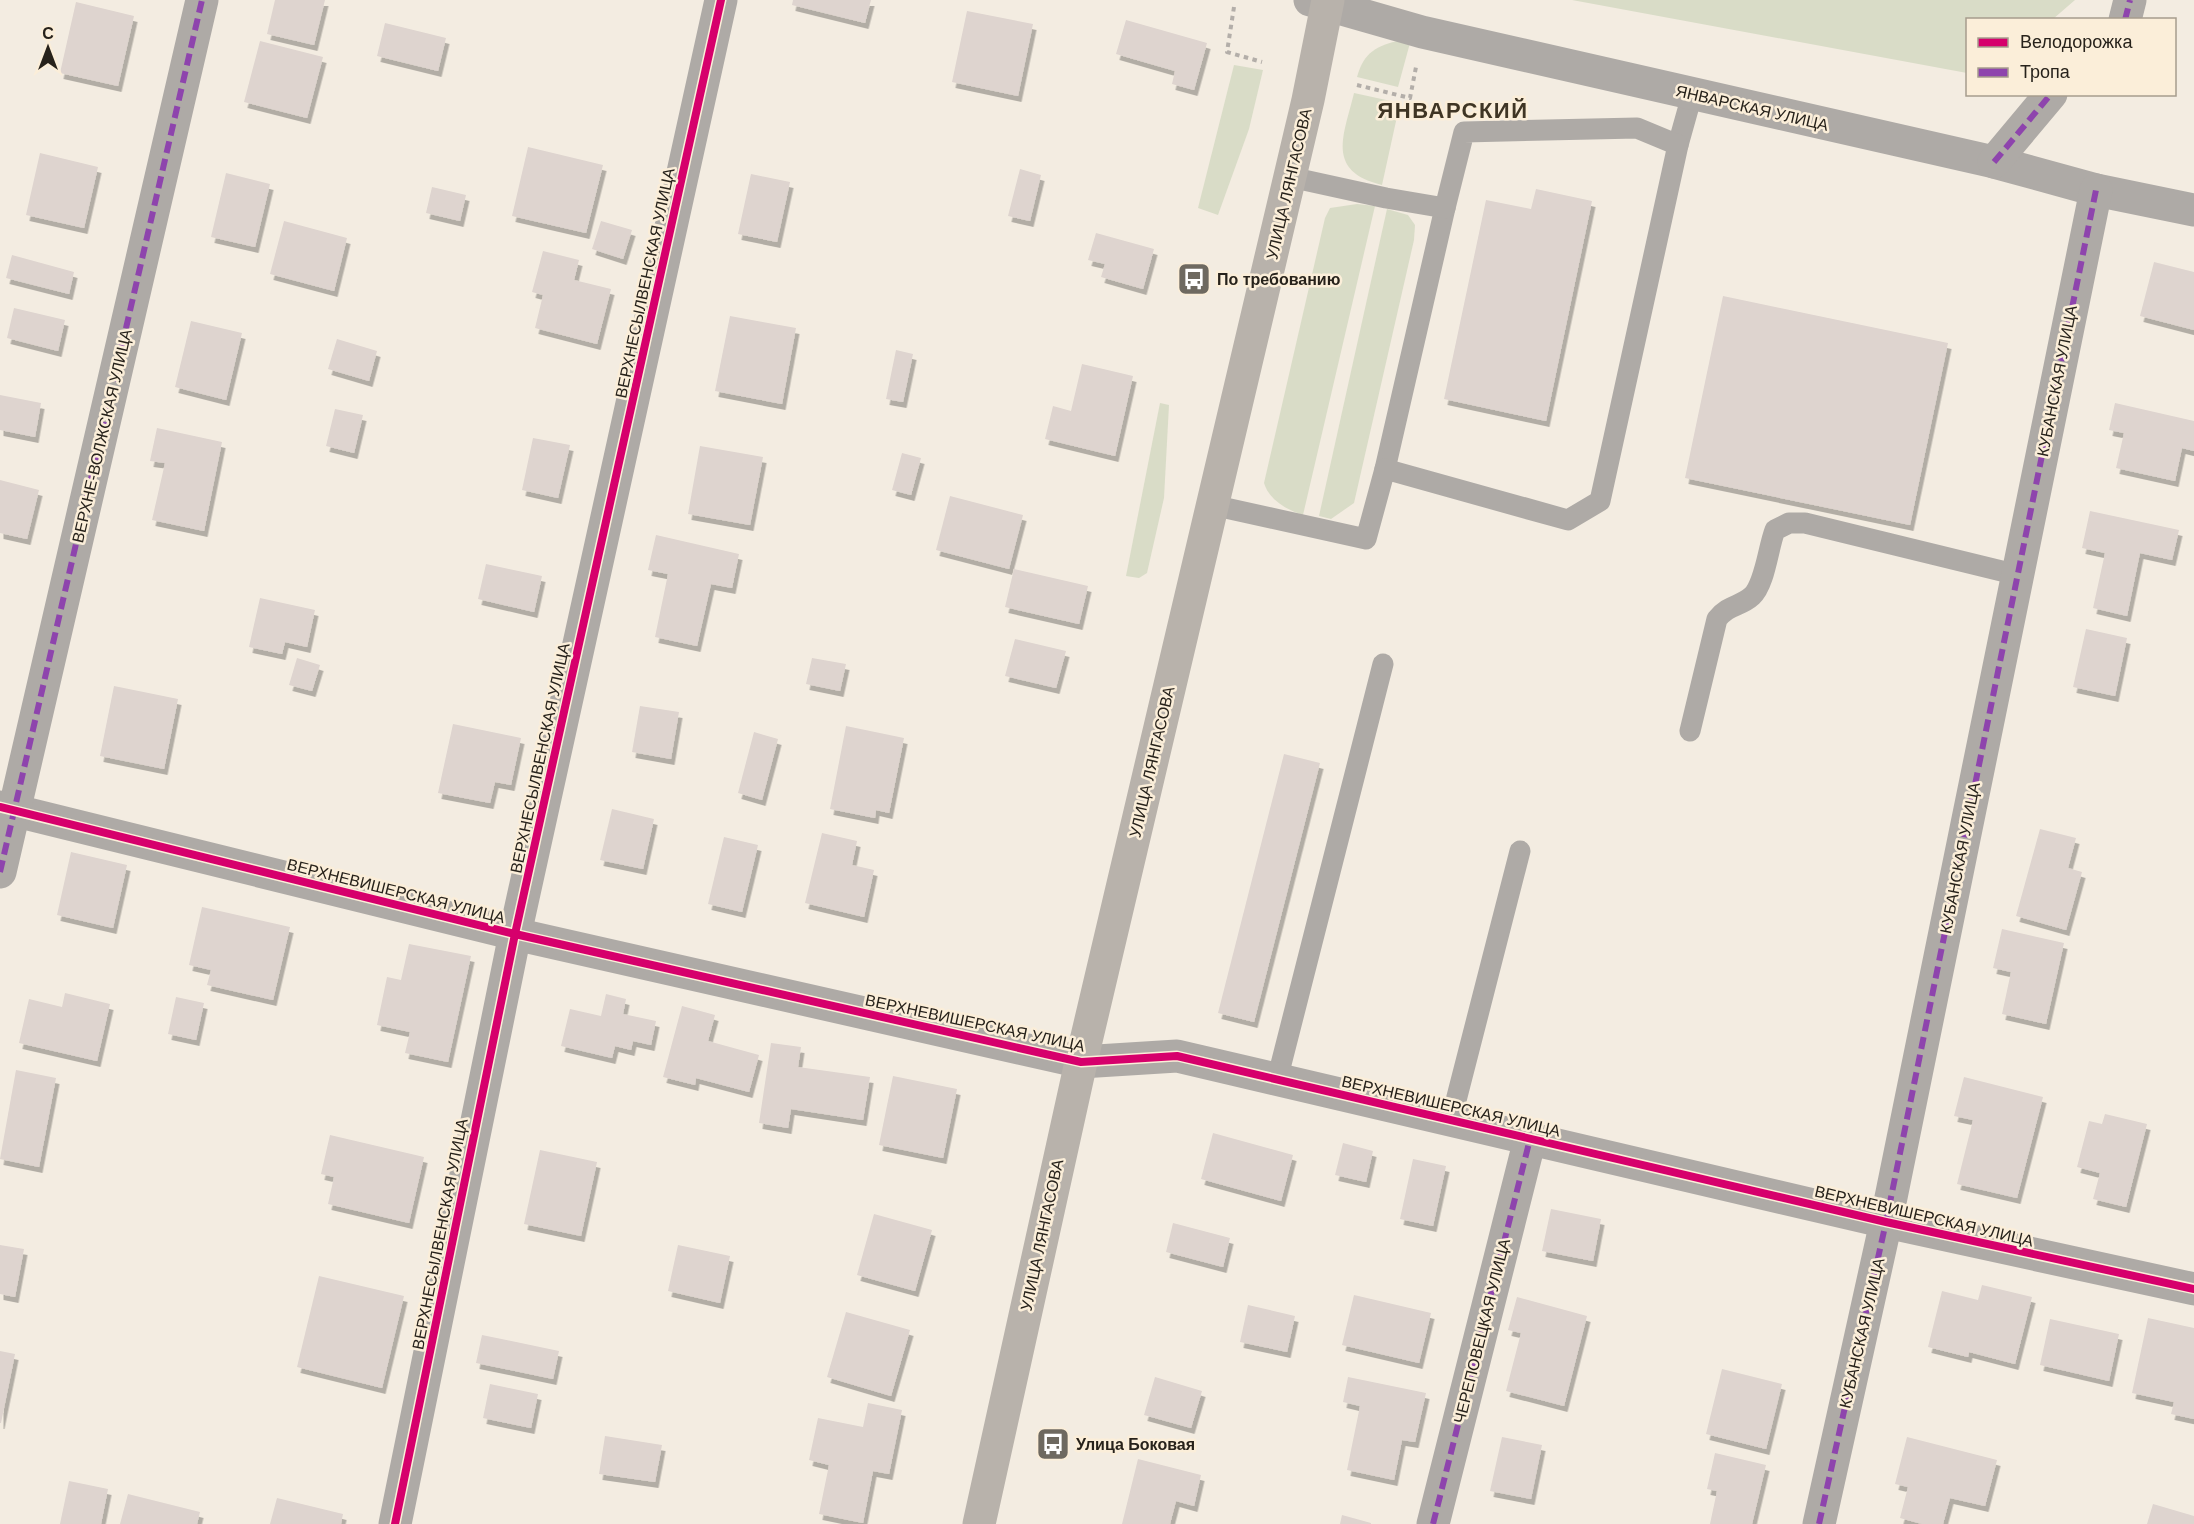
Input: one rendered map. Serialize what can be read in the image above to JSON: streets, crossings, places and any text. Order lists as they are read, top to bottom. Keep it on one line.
{"streets":{"main road":["УЛИЦА ЛЯНГАСОВА"],"street":["ЯНВАРСКАЯ УЛИЦА","ВЕРХНЕСЫЛВЕНСКАЯ УЛИЦА","КУБАНСКАЯ УЛИЦА","ВЕРХНЕ-ВОЛЖСКАЯ УЛИЦА","ВЕРХНЕВИШЕРСКАЯ УЛИЦА","ЧЕРЕПОВЕЦКАЯ УЛИЦА"]},"crossings":[["ЯНВАРСКАЯ УЛИЦА","УЛИЦА ЛЯНГАСОВА"],["ЯНВАРСКАЯ УЛИЦА","КУБАНСКАЯ УЛИЦА"],["УЛИЦА ЛЯНГАСОВА","ВЕРХНЕВИШЕРСКАЯ УЛИЦА"],["ВЕРХНЕСЫЛВЕНСКАЯ УЛИЦА","ВЕРХНЕВИШЕРСКАЯ УЛИЦА"],["КУБАНСКАЯ УЛИЦА","ВЕРХНЕВИШЕРСКАЯ УЛИЦА"],["ВЕРХНЕ-ВОЛЖСКАЯ УЛИЦА","ВЕРХНЕВИШЕРСКАЯ УЛИЦА"],["ВЕРХНЕВИШЕРСКАЯ УЛИЦА","ЧЕРЕПОВЕЦКАЯ УЛИЦА"]],"districts":["ЯНВАРСКИЙ"],"places":{"bus stop":["По требованию","Улица Боковая"]},"legend":["Велодорожка","Тропа"],"north":"top"}
